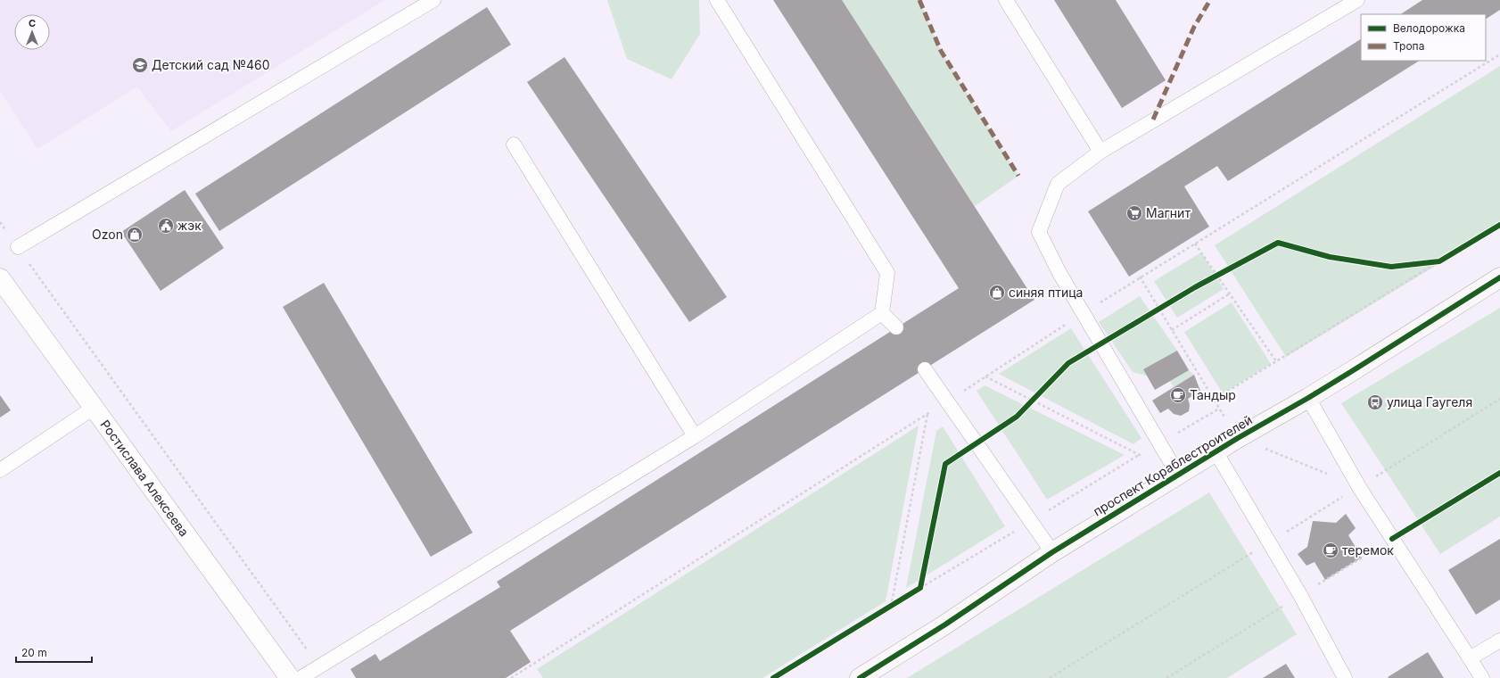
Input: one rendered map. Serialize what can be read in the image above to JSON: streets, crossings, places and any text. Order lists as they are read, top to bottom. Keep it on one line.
{"streets":{"street":["проспект Кораблестроителей","Ростислава Алексеева"]},"places":{"school or university":["Детский сад №460"],"supermarket":["Магнит"],"public building":["жэк"],"shop":["Ozon","синяя птица"],"cafe":["Тандыр","теремок"],"bus stop":["улица Гаугеля"]},"legend":["Велодорожка","Тропа"],"scale_bar":"20 m","north":"top"}
